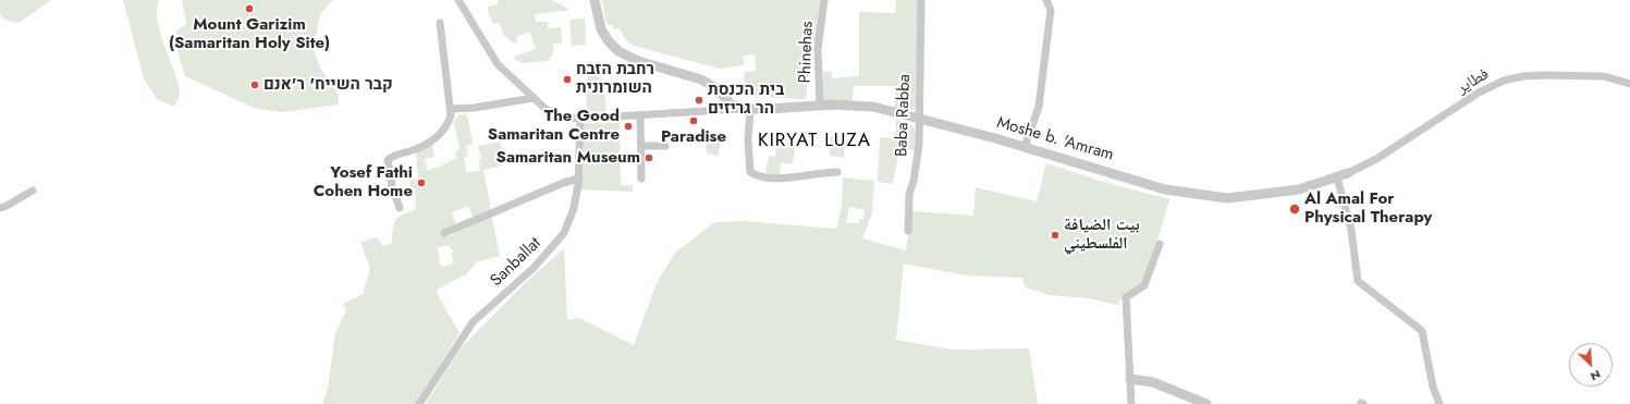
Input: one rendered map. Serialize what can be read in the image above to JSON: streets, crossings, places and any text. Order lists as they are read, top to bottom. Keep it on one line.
{"streets":{"street":["Phinehas","فطاير","Baba Rabba","Moshe b. 'Amram","Sanballat"]},"crossings":[["Phinehas","Moshe b. 'Amram"],["فطاير","Moshe b. 'Amram"],["Baba Rabba","Moshe b. 'Amram"]],"districts":["KIRYAT LUZA"],"places":["Mount Garizim (Samaritan Holy Site)","רחבת הזבח השומרונית","קבר השייח' ר'אנם","בית הכנסת הר גריזים","Paradise","The Good Samaritan Centre","Samaritan Museum","Yosef Fathi Cohen Home","Al Amal For Physical Therapy","بيت الضيافة الفلسطيني"],"north":"bottom right"}
